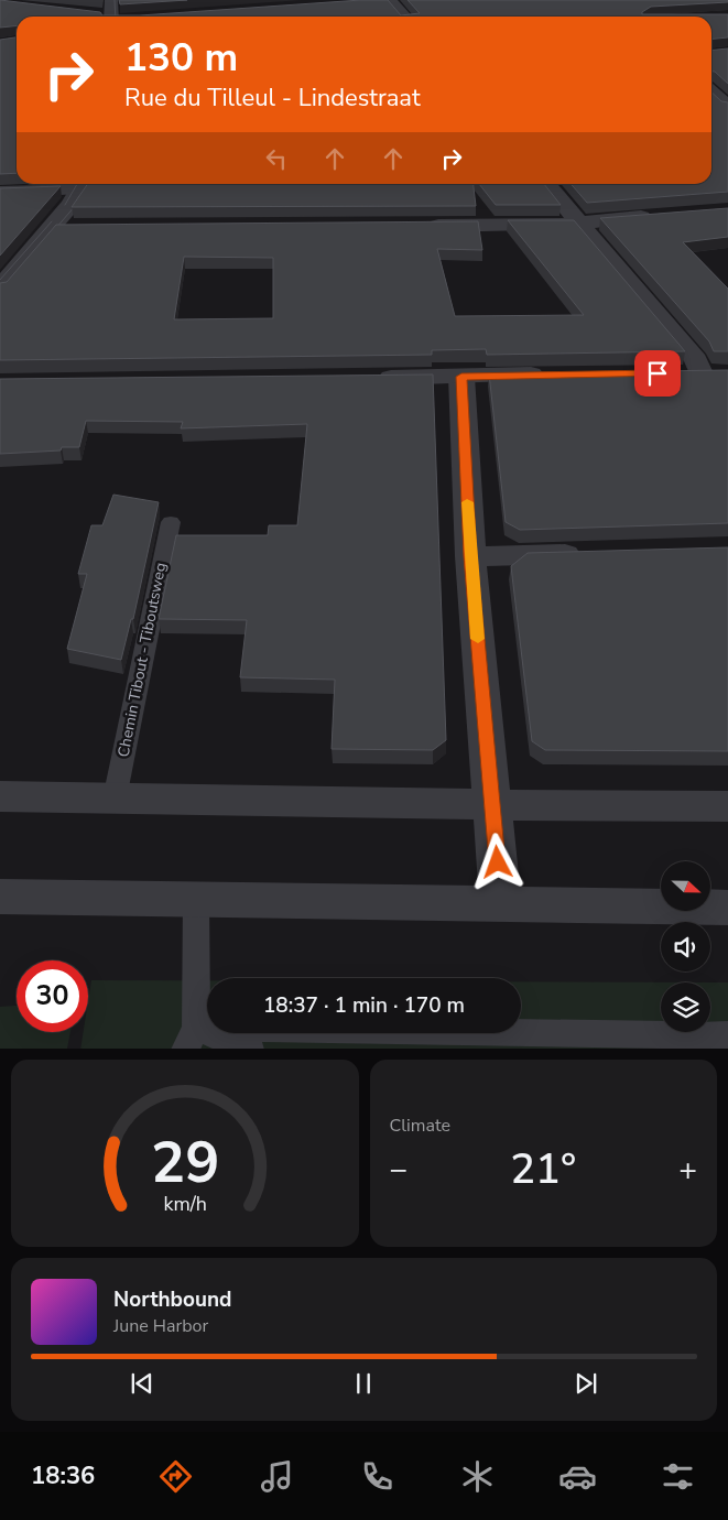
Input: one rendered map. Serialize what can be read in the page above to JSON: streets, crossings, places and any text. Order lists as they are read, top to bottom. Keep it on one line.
{"streets":{"lane":["Chemin Tibout - Tiboutsweg"]},"north":"right","page":{"turn":["130 m","Rue du Tilleul - Lindestraat"],"limit":"30","trip":"18:37 · 1 min · 170 m","tile":"Climate","heat":["−","21°","+"],"song":["Northbound","June Harbor"],"tabs":"18:36","gauge":["29","km/h"]}}
